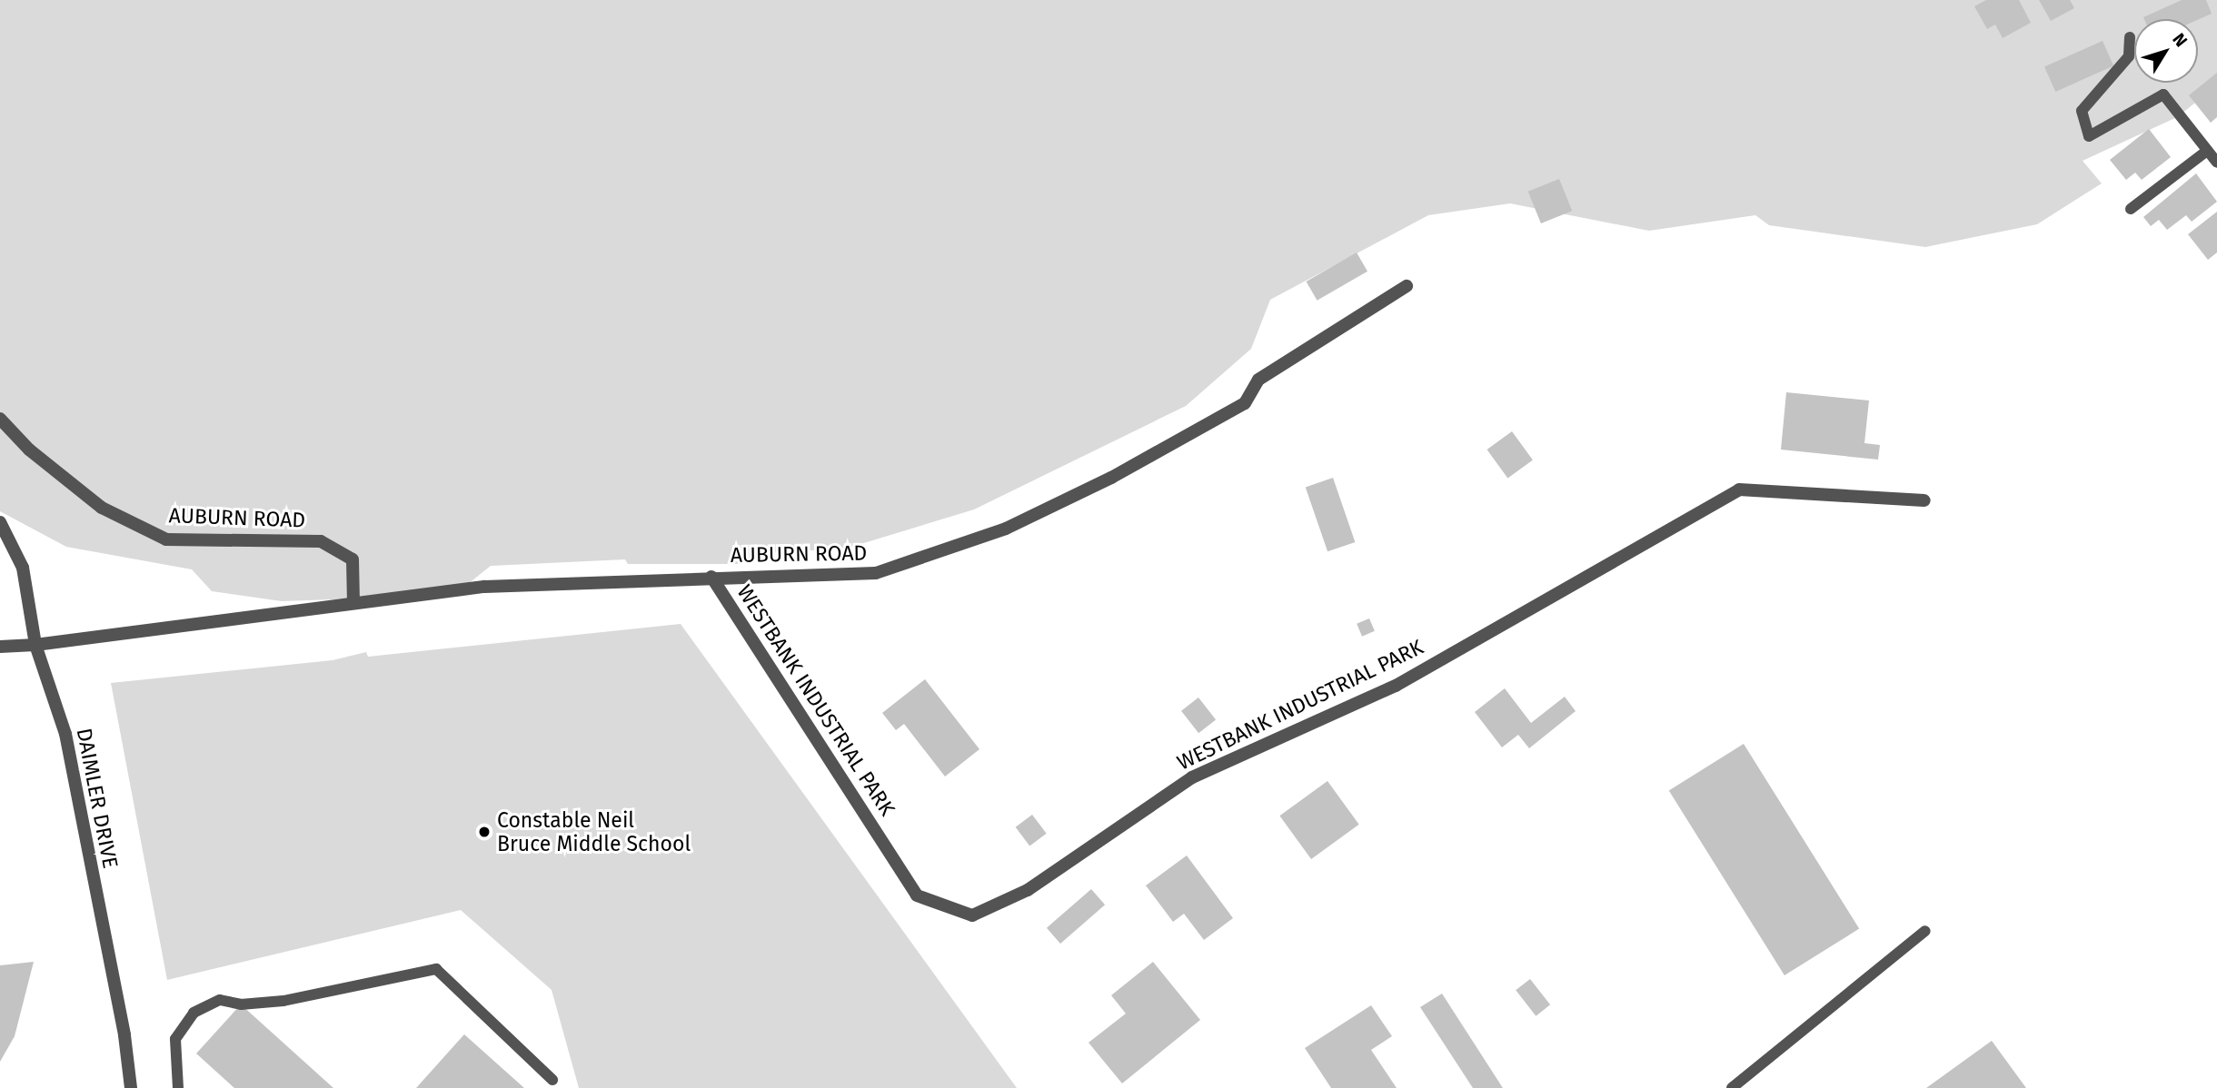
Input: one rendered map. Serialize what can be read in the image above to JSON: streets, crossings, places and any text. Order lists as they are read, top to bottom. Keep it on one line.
{"streets":{"street":["AUBURN ROAD","WESTBANK INDUSTRIAL PARK","DAIMLER DRIVE"]},"crossings":[["AUBURN ROAD","WESTBANK INDUSTRIAL PARK"],["AUBURN ROAD","DAIMLER DRIVE"]],"places":["Constable Neil Bruce Middle School"],"north":"top right"}
